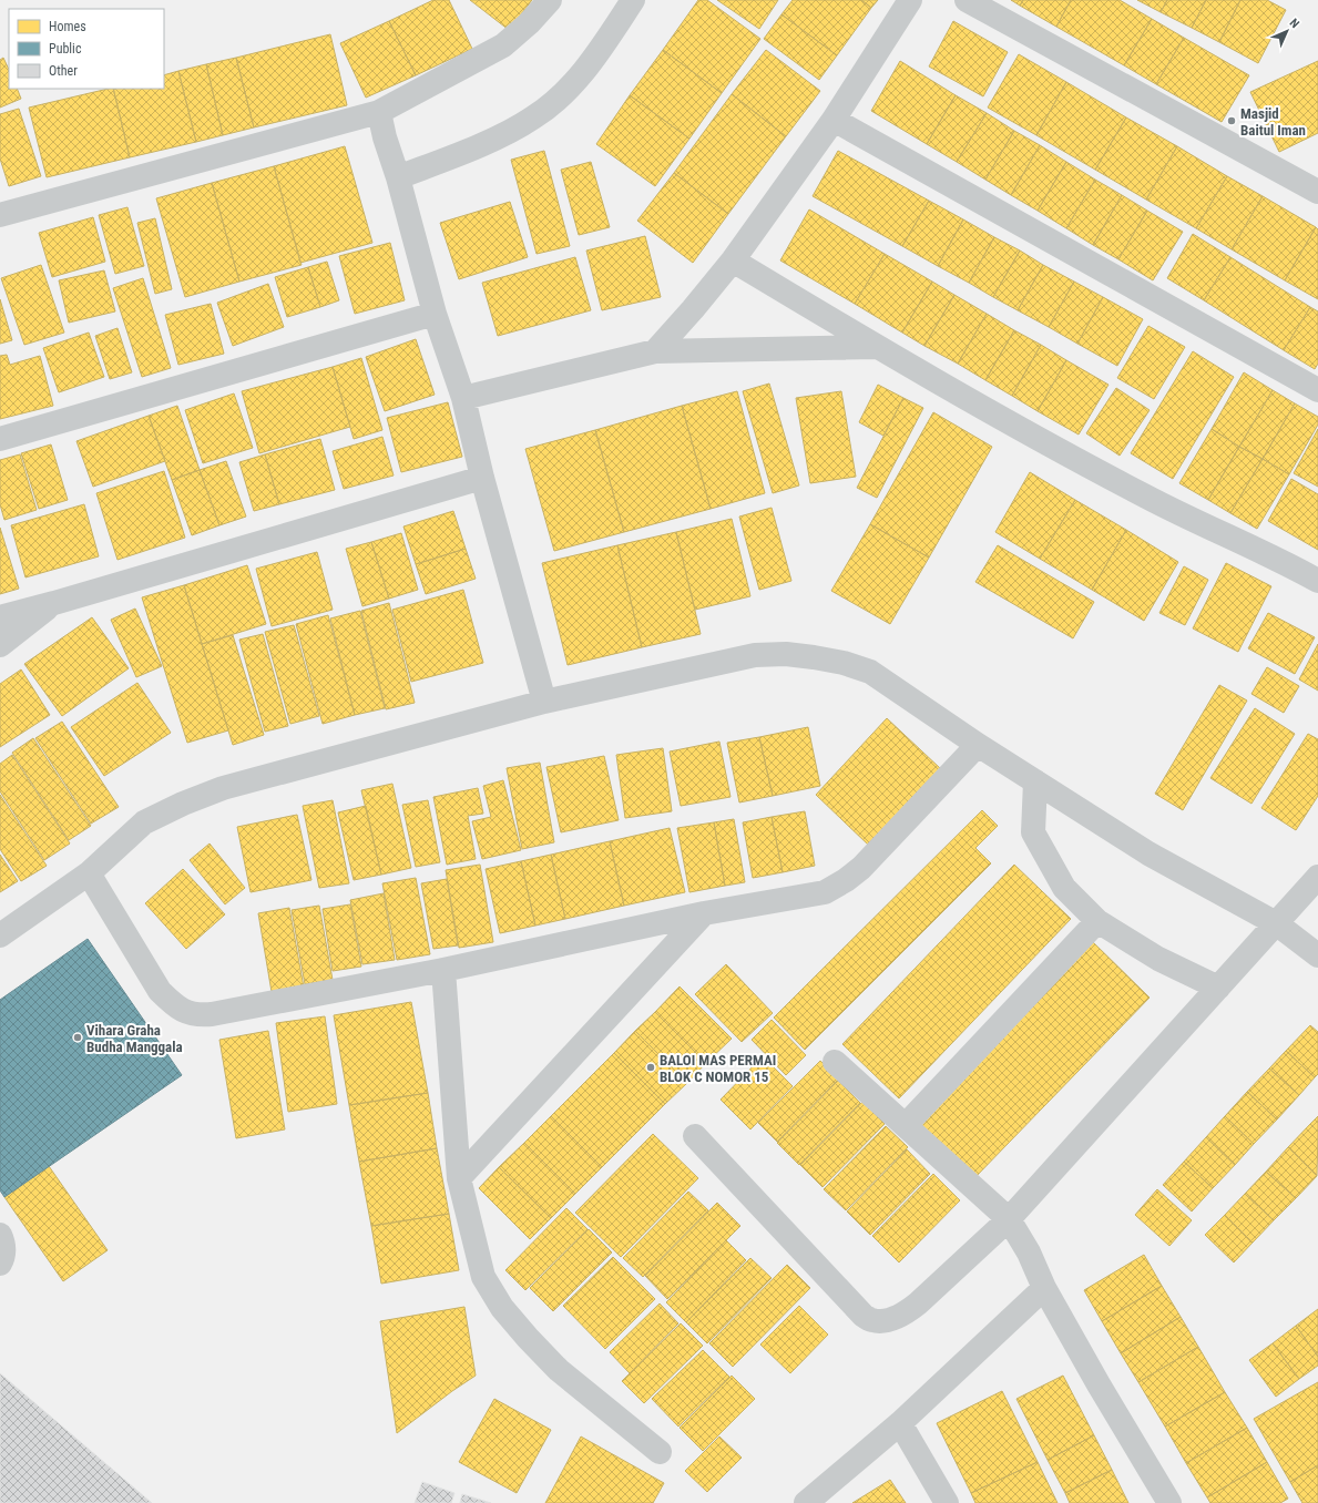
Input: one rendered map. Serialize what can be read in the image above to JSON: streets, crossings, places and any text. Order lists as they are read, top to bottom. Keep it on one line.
{"places":["Masjid Baitul Iman","Vihara Graha Budha Manggala","BALOI MAS PERMAI BLOK C NOMOR 15"],"legend":["Homes","Public","Other"],"north":"top right"}
